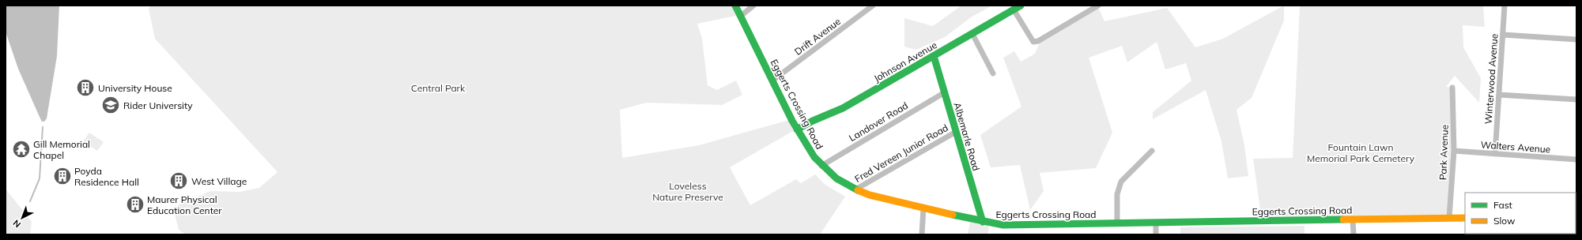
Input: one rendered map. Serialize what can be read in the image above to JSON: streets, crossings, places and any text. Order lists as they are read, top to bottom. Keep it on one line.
{"streets":{"street":["Drift Avenue","Johnson Avenue","Winterwood Avenue","Eggerts Crossing Road","Landover Road","Albemarle Road","Walters Avenue","Park Avenue","Fred Vereen Junior Road"]},"crossings":[["Drift Avenue","Eggerts Crossing Road"],["Johnson Avenue","Eggerts Crossing Road"],["Johnson Avenue","Albemarle Road"],["Winterwood Avenue","Walters Avenue"],["Eggerts Crossing Road","Landover Road"],["Eggerts Crossing Road","Albemarle Road"],["Eggerts Crossing Road","Park Avenue"],["Eggerts Crossing Road","Fred Vereen Junior Road"],["Landover Road","Albemarle Road"],["Albemarle Road","Fred Vereen Junior Road"],["Walters Avenue","Park Avenue"]],"parks":["Central Park","Fountain Lawn Memorial Park Cemetery","Loveless Nature Preserve"],"places":{"building":["University House","Poyda Residence Hall","West Village","Maurer Physical Education Center"],"school or university":["Rider University"],"temple":["Gill Memorial Chapel"]},"legend":["Fast","Slow"],"north":"bottom left"}
